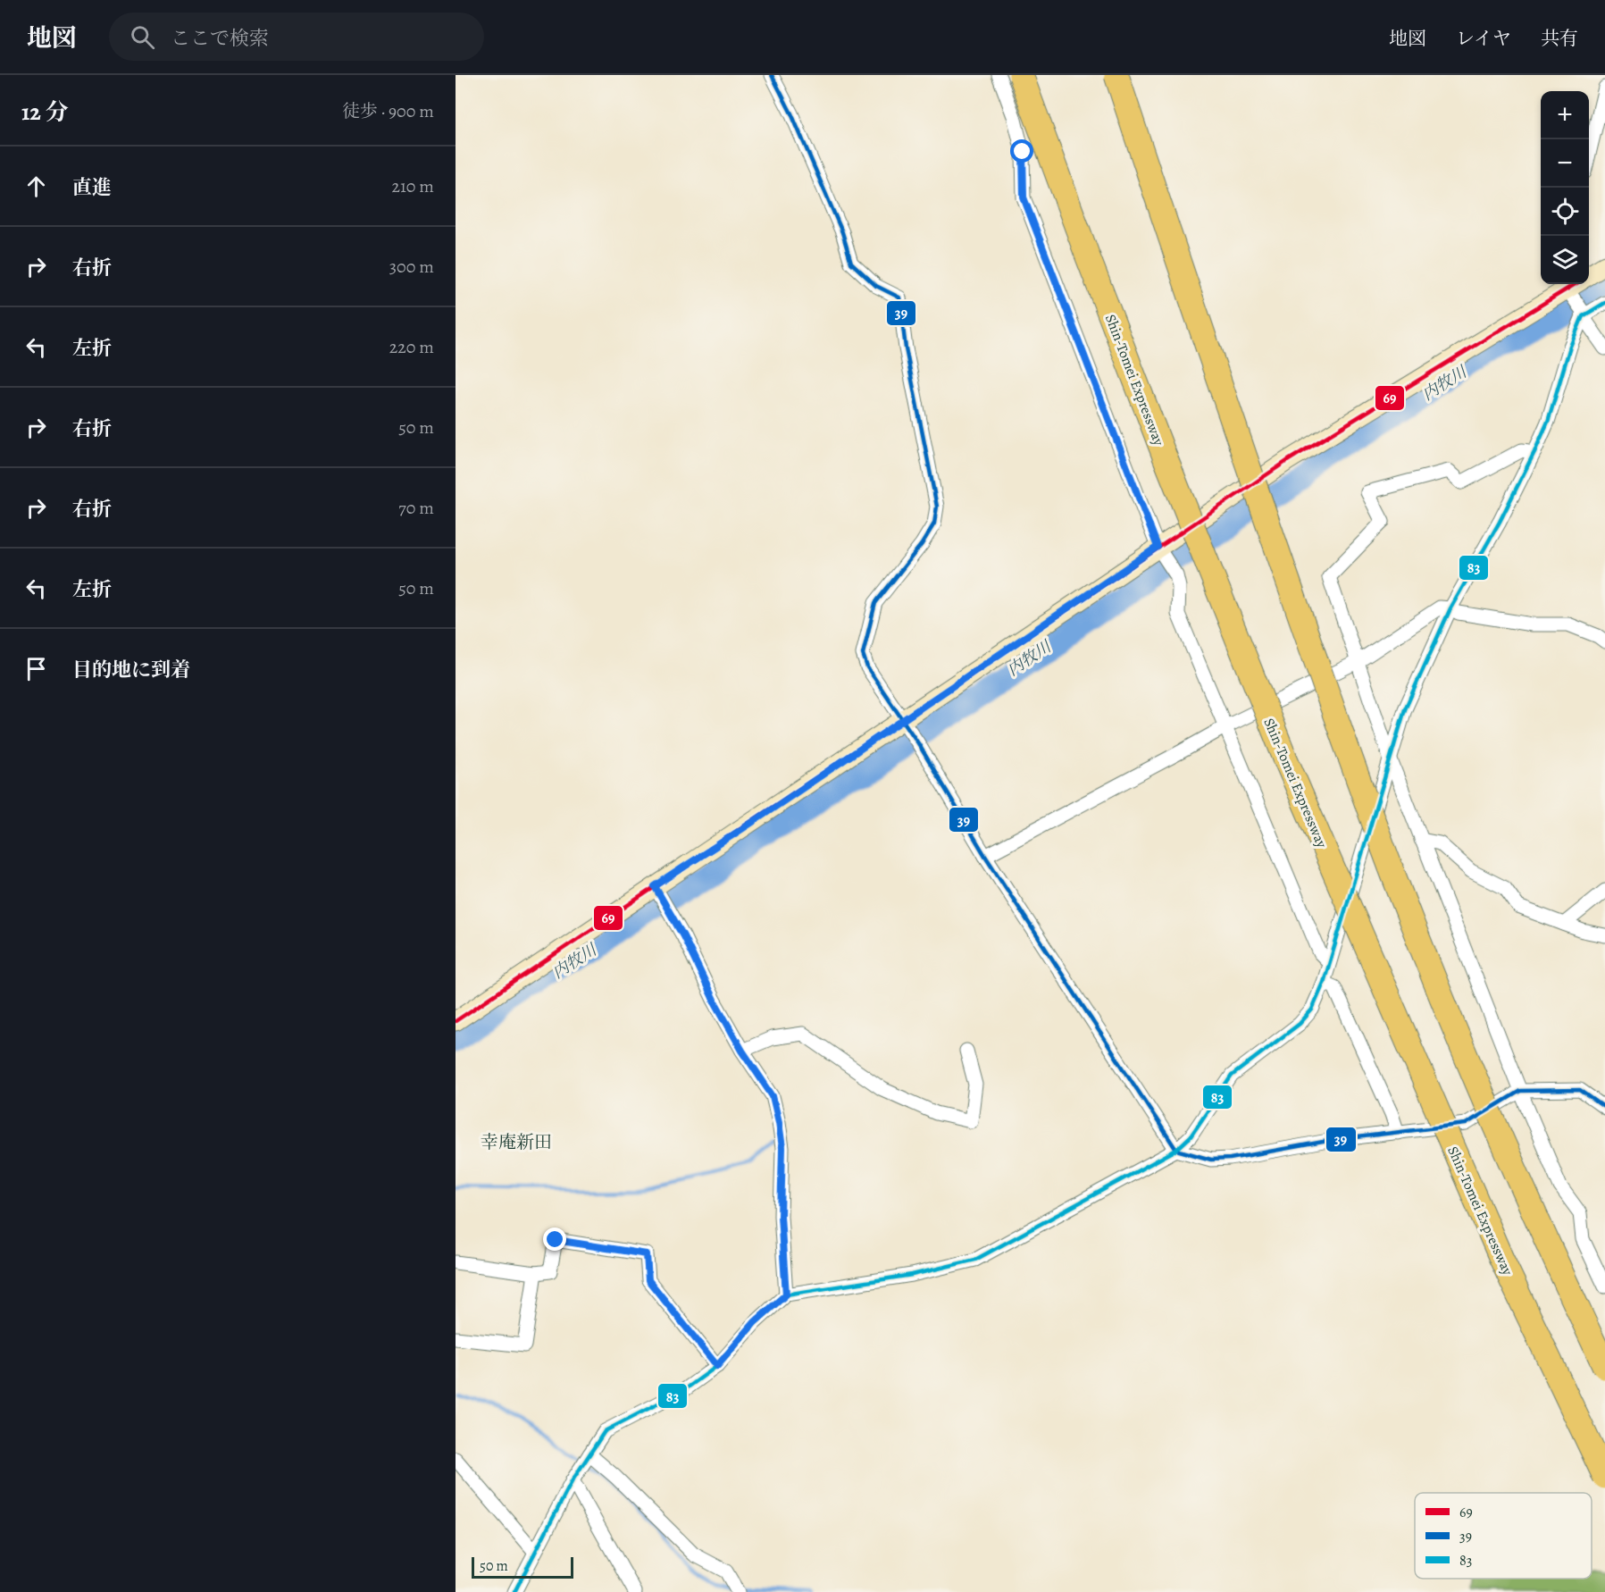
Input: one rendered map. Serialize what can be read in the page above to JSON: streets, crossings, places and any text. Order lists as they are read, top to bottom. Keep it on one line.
{"streets":{"highway":["Shin-Tomei Expressway"]},"districts":["幸庵新田"],"water":["内牧川"],"lines":["transit line 39","transit line 69","transit line 83"],"legend":["69","39","83"],"scale_bar":"50 m","page":{"header":"地図","search":"ここで検索","nav":["地図","レイヤ","共有"],"heading":["12 分","徒歩 · 900 m"],"map_buttons":["+","−"],"list":[["直進","210 m"],["右折","300 m"],["左折","220 m"],["右折","50 m"],["右折","70 m"],["左折","50 m"],"目的地に到着"],"scale":"50 m"}}
